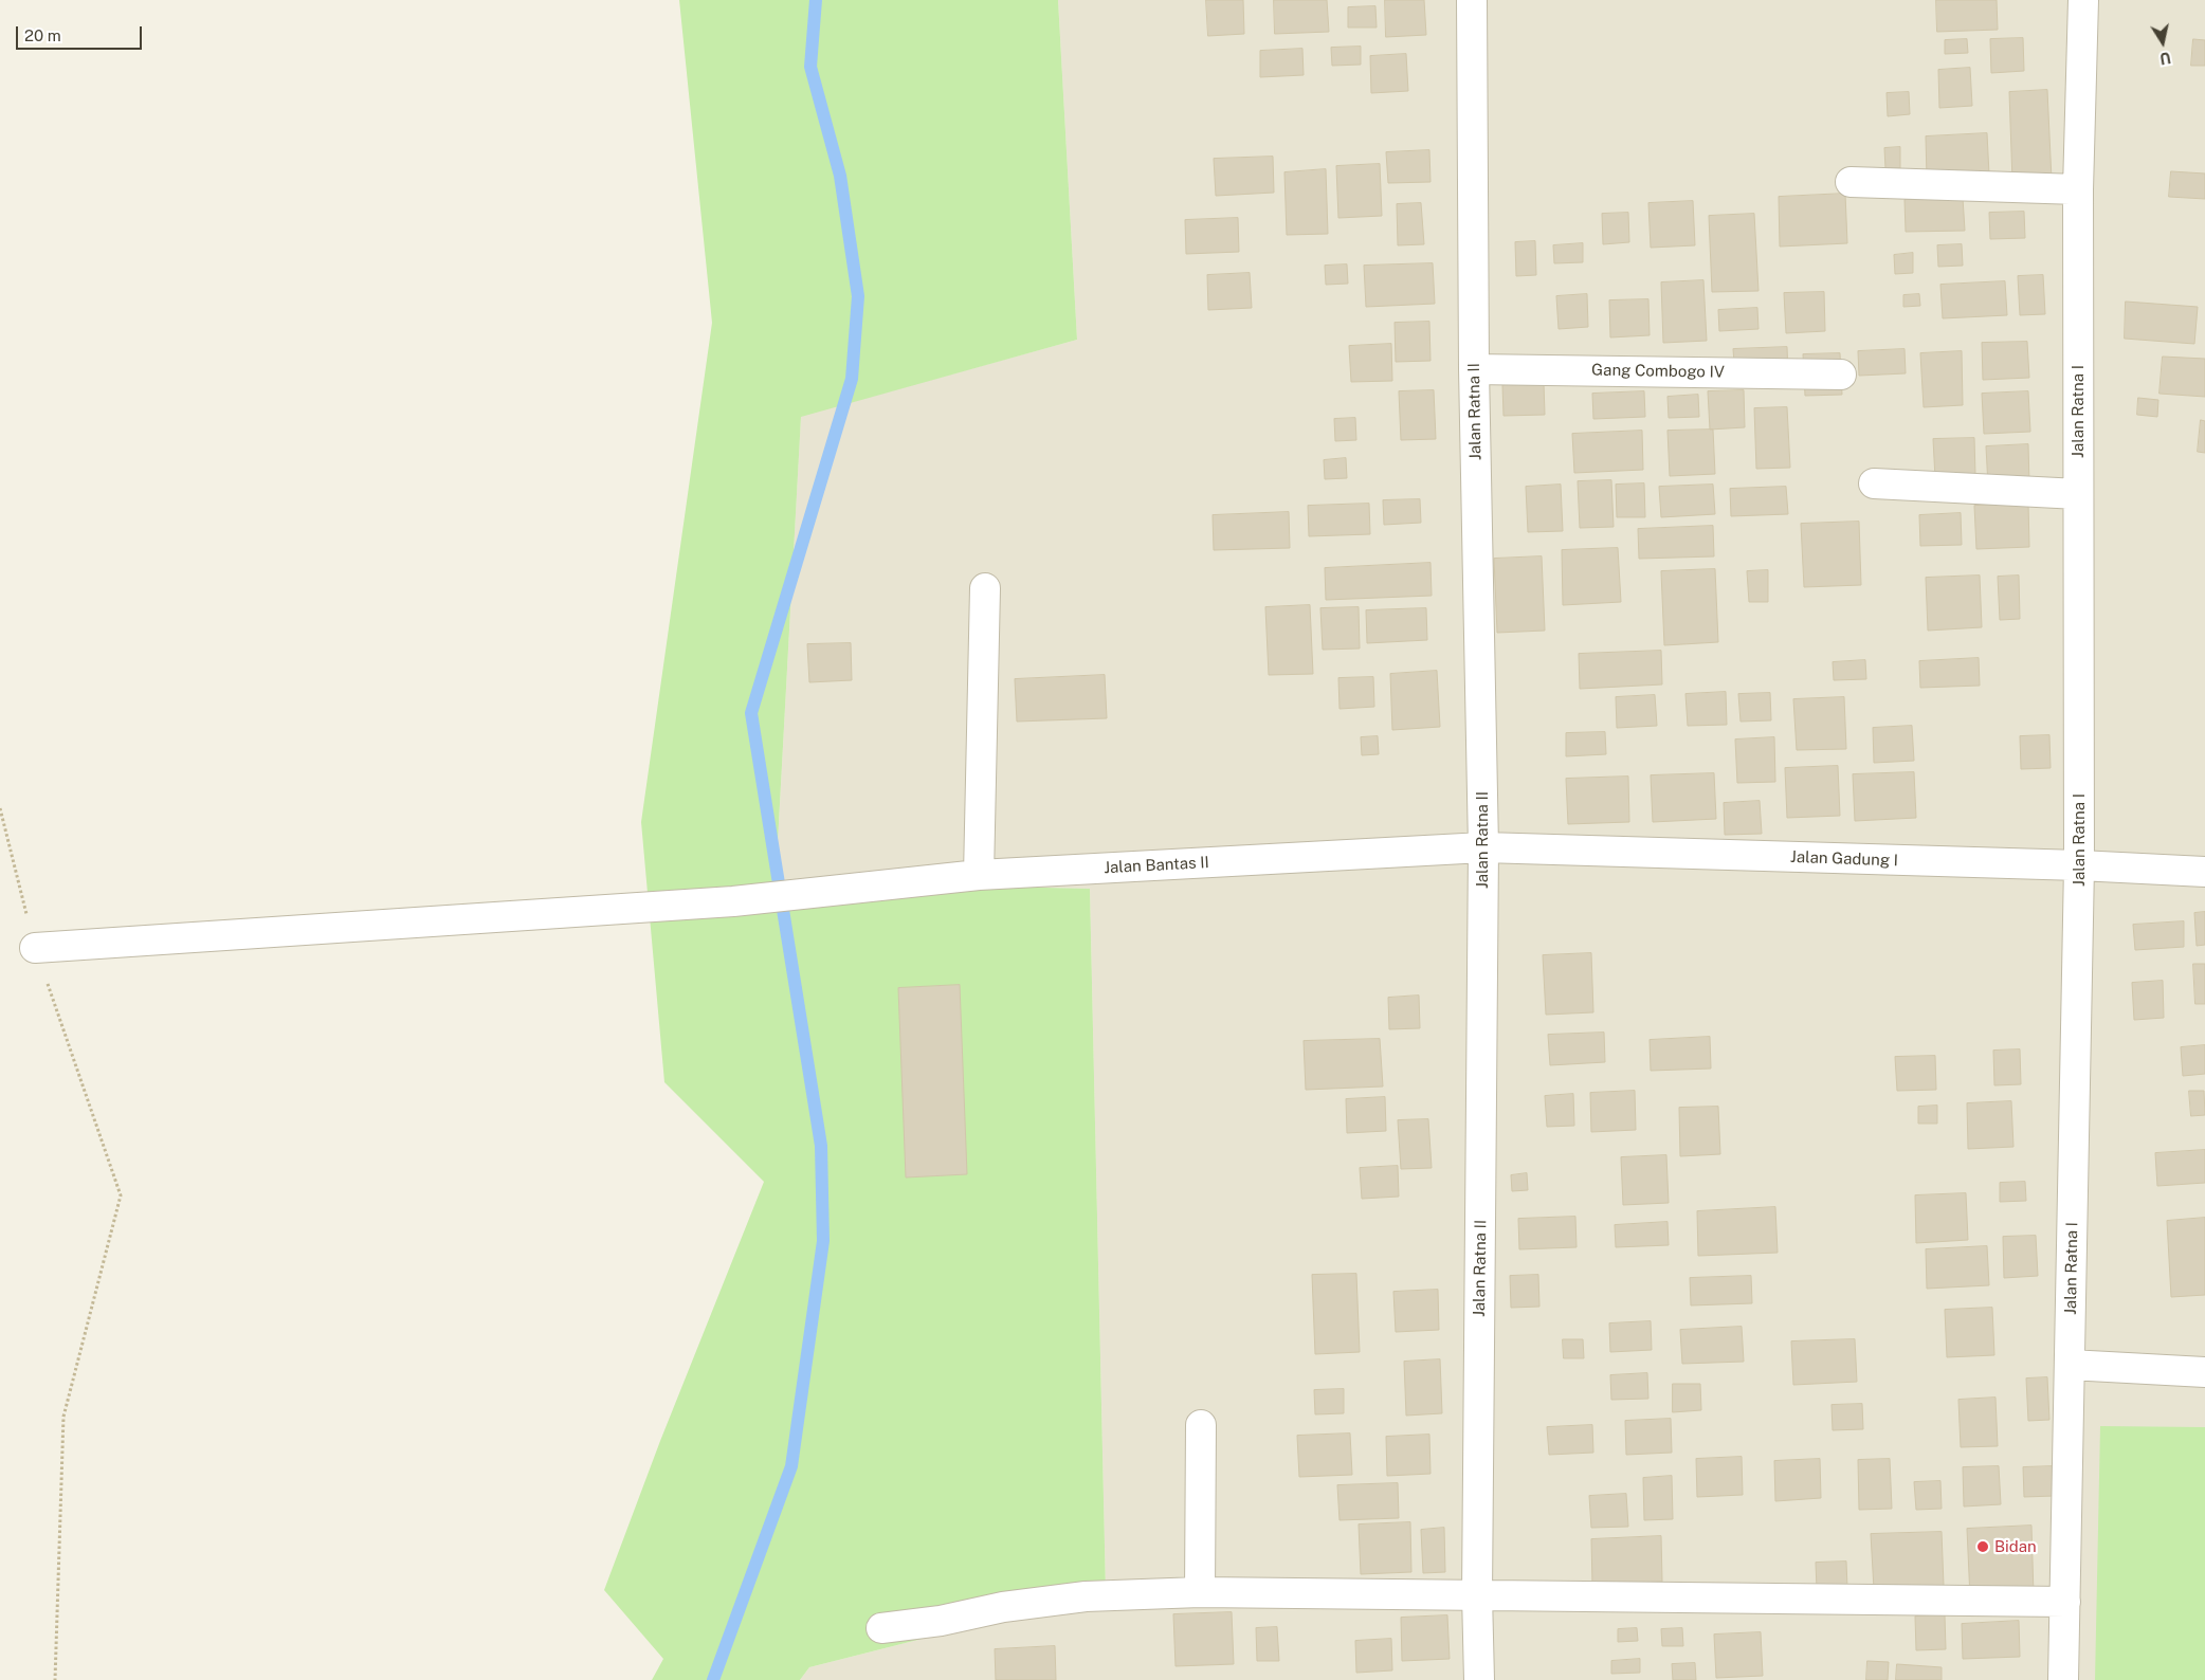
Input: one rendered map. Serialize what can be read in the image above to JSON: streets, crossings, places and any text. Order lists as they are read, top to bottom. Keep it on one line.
{"streets":{"street":["Gang Combogo IV","Jalan Ratna II","Jalan Ratna I","Jalan Gadung I","Jalan Bantas II"]},"crossings":[["Gang Combogo IV","Jalan Ratna II"],["Jalan Ratna II","Jalan Gadung I"],["Jalan Ratna II","Jalan Bantas II"],["Jalan Ratna I","Jalan Gadung I"],["Jalan Gadung I","Jalan Bantas II"]],"places":["Bidan"],"scale_bar":"20 m","north":"bottom"}
